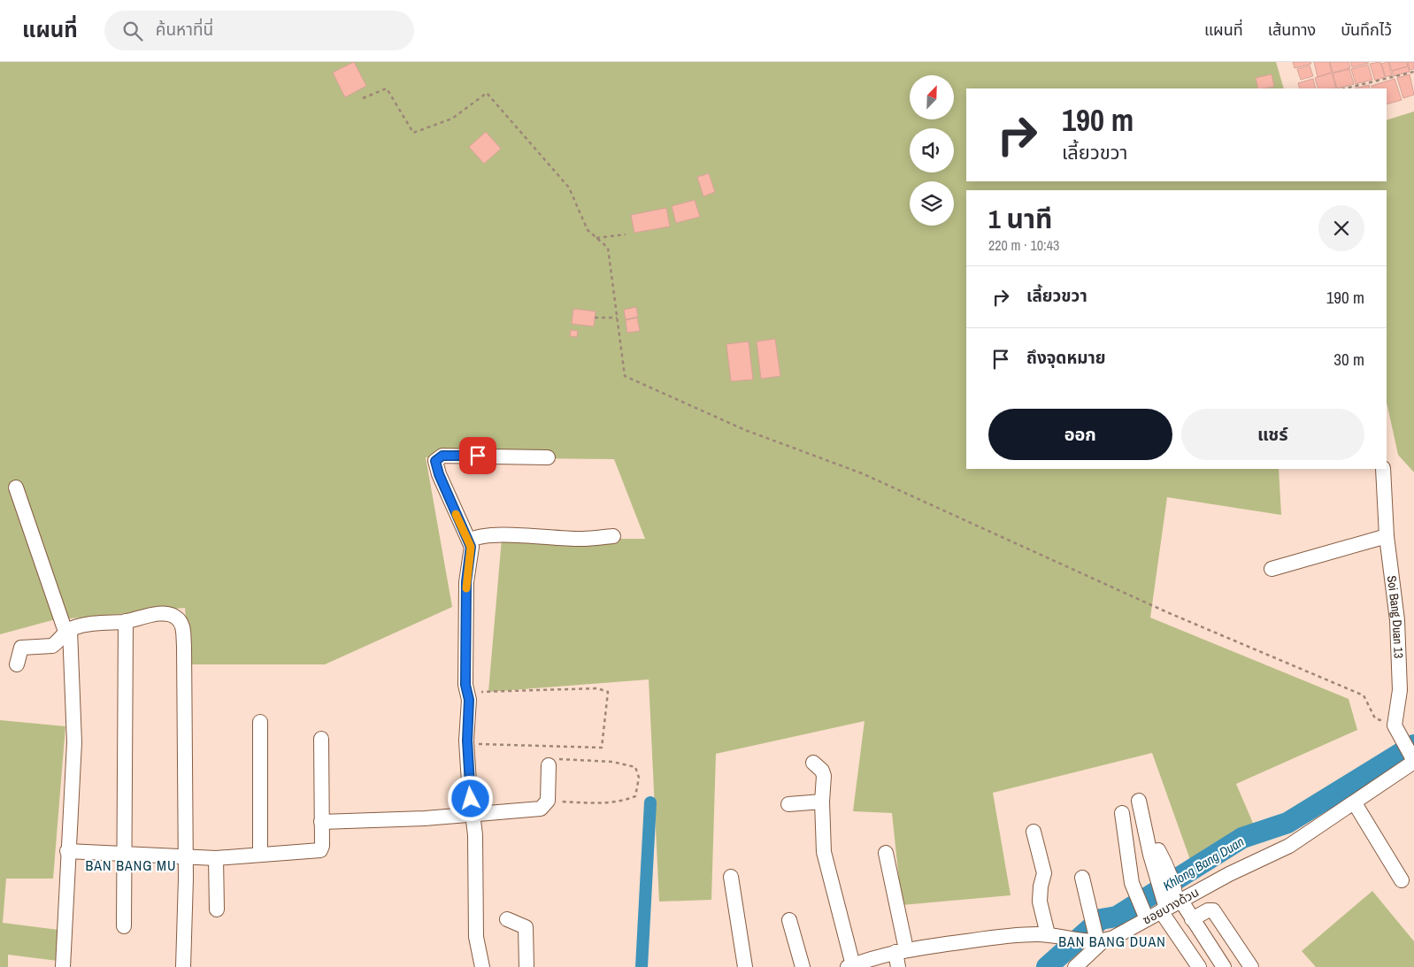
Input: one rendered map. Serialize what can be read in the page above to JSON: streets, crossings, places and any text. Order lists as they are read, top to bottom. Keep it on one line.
{"streets":{"street":["Soi Bang Duan 13","ซอยบางด้วน"]},"districts":["BAN BANG MU","BAN BANG DUAN"],"water":["Khlong Bang Duan"],"north":"top right","page":{"header":"แผนที่","search":"ค้นหาที่นี่","nav":["แผนที่","เส้นทาง","บันทึกไว้"],"turn":["190 m","เลี้ยวขวา"],"heading":["1 นาที","220 m · 10:43"],"list":[{"name":"เลี้ยวขวา","value":"190 m"},{"name":"ถึงจุดหมาย","value":"30 m"}],"buttons":["ออก","แชร์"]}}
